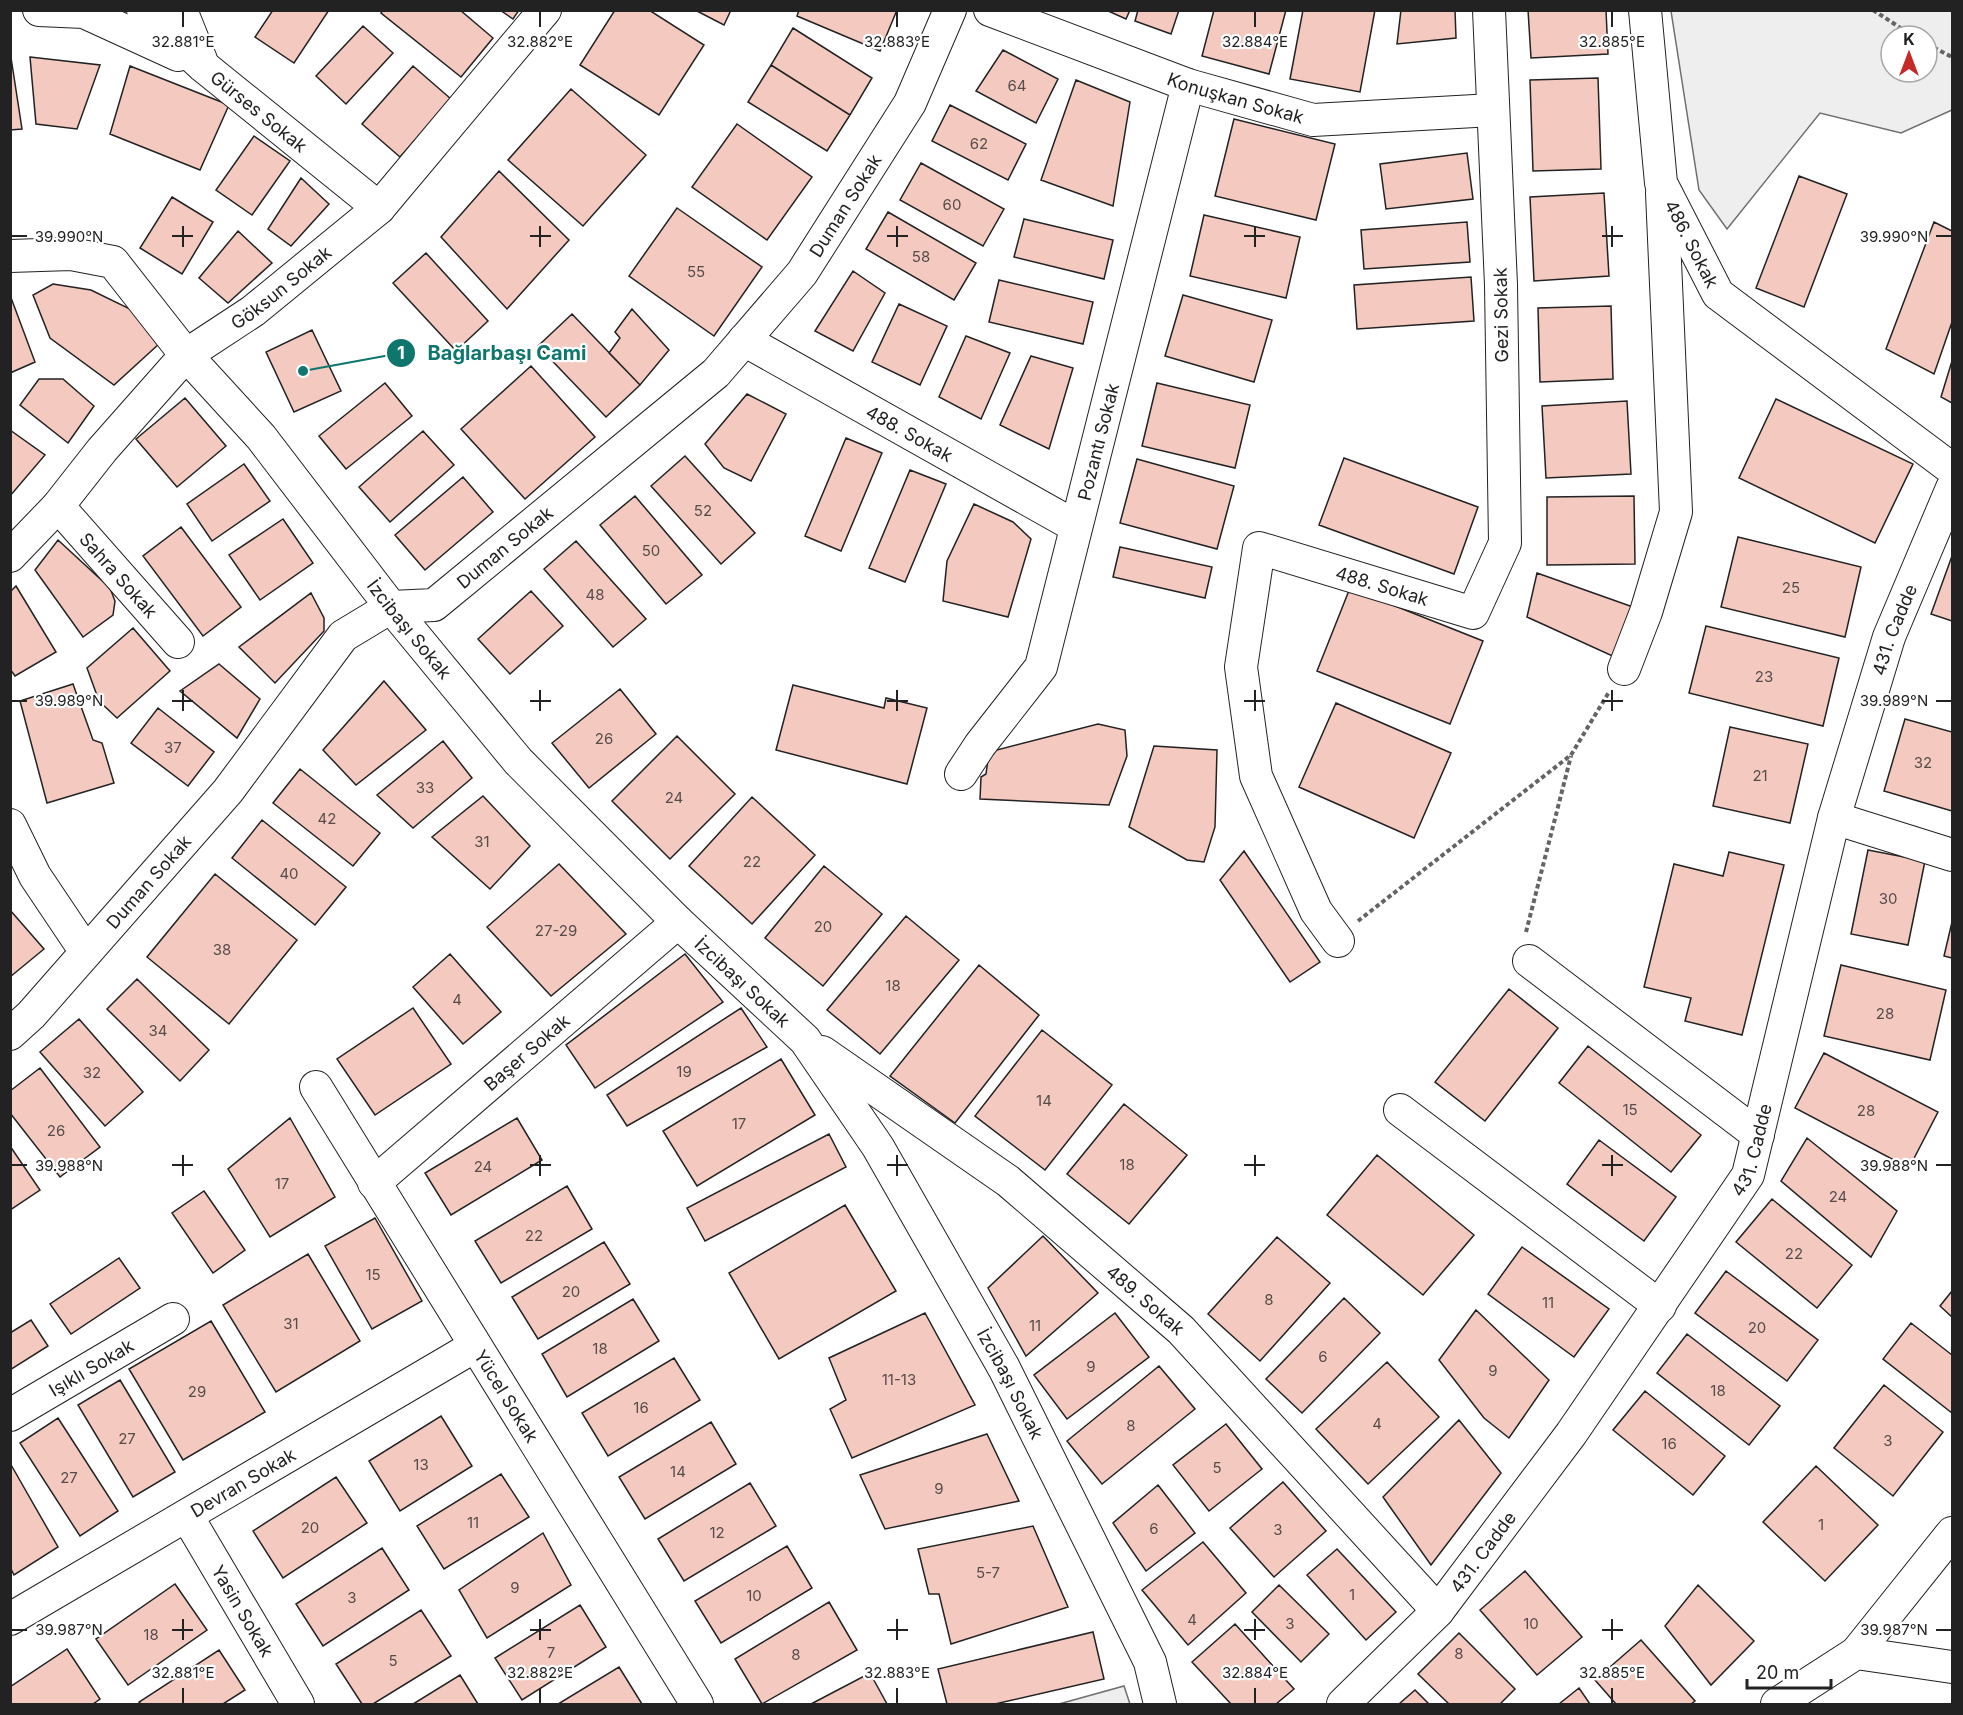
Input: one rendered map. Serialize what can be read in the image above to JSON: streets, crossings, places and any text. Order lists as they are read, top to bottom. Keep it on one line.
{"streets":{"street":["Konuşkan Sokak","Gürses Sokak","Duman Sokak","486. Sokak","Göksun Sokak","Gezi Sokak","488. Sokak","Pozantı Sokak","Sahra Sokak","İzcibaşı Sokak","431. Cadde","Başer Sokak","489. Sokak","Işıklı Sokak","Yücel Sokak","Devran Sokak","Yasin Sokak"]},"crossings":[["Konuşkan Sokak","Gezi Sokak"],["Konuşkan Sokak","Pozantı Sokak"],["Gürses Sokak","Göksun Sokak"],["Duman Sokak","488. Sokak"],["Duman Sokak","İzcibaşı Sokak"],["Göksun Sokak","Sahra Sokak"],["Göksun Sokak","İzcibaşı Sokak"],["Gezi Sokak","488. Sokak"],["488. Sokak","Pozantı Sokak"],["İzcibaşı Sokak","Başer Sokak"],["İzcibaşı Sokak","489. Sokak"],["431. Cadde","489. Sokak"],["Başer Sokak","Yücel Sokak"],["Yücel Sokak","Devran Sokak"],["Devran Sokak","Yasin Sokak"]],"places":["Bağlarbaşı Cami"],"house_numbers":["64","62","60","58","55","52","50","25","48","23","26","37","32","21","33","24","42","31","22","40","30","20","27-29","38","18","4","28","34","19","32","14","15","28","17","26","18","24","17","24","22","22","15","20","8","11","31","11","20","18","6","9","9","11-13","18","29","16","4","8","27","3","16","13","5","14","27","9","11","1","20","6","3","12","5-7","9","1","10","3","4","3","10","18","7","8","8","5"],"scale_bar":"20 m","north":"top","coordinates":["32.881°E","32.882°E","32.883°E","32.884°E","32.885°E","39.990°N","39.989°N","39.988°N","39.987°N"]}
